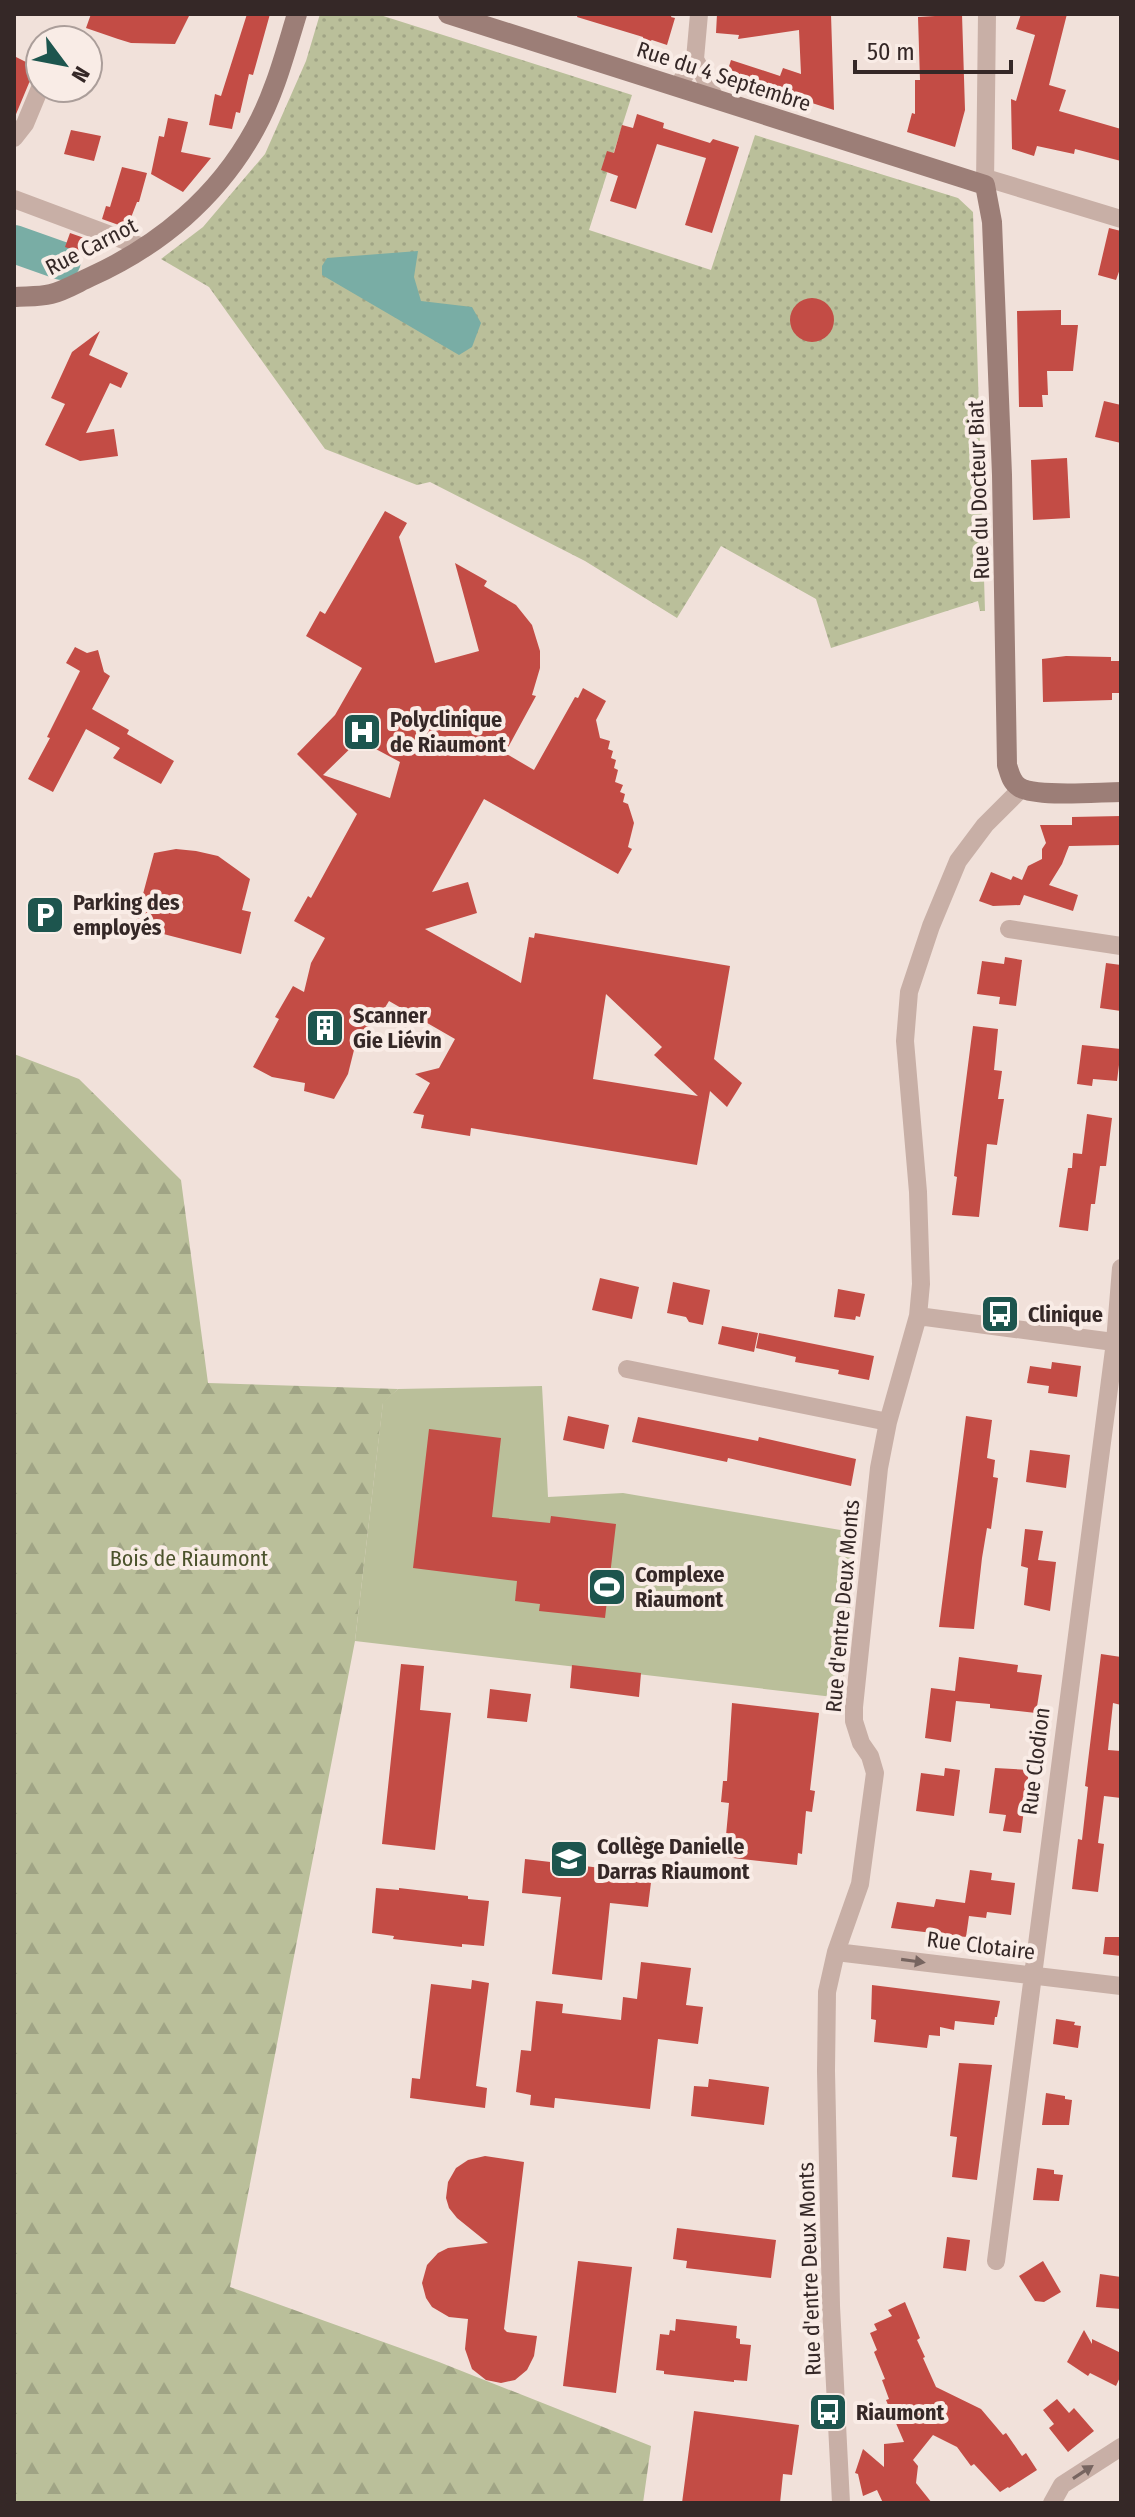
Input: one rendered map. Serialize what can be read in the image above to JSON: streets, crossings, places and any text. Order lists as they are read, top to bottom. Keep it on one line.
{"streets":{"street":["Rue du 4 Septembre","Rue Carnot","Rue du Docteur Biat","Rue d'entre Deux Monts","Rue Clodion","Rue Clotaire"]},"crossings":[["Rue du 4 Septembre","Rue du Docteur Biat"],["Rue du Docteur Biat","Rue d'entre Deux Monts"],["Rue d'entre Deux Monts","Rue Clotaire"],["Rue Clodion","Rue Clotaire"]],"one_way":["Rue Clotaire"],"parks":["Bois de Riaumont"],"places":{"hospital":["Polyclinique de Riaumont"],"parking":["Parking des employés"],"building":["Scanner Gie Liévin"],"bus stop":["Clinique","Riaumont"],"sports":["Complexe Riaumont"],"school or university":["Collège Danielle Darras Riaumont"]},"scale_bar":"50 m","north":"bottom right"}
